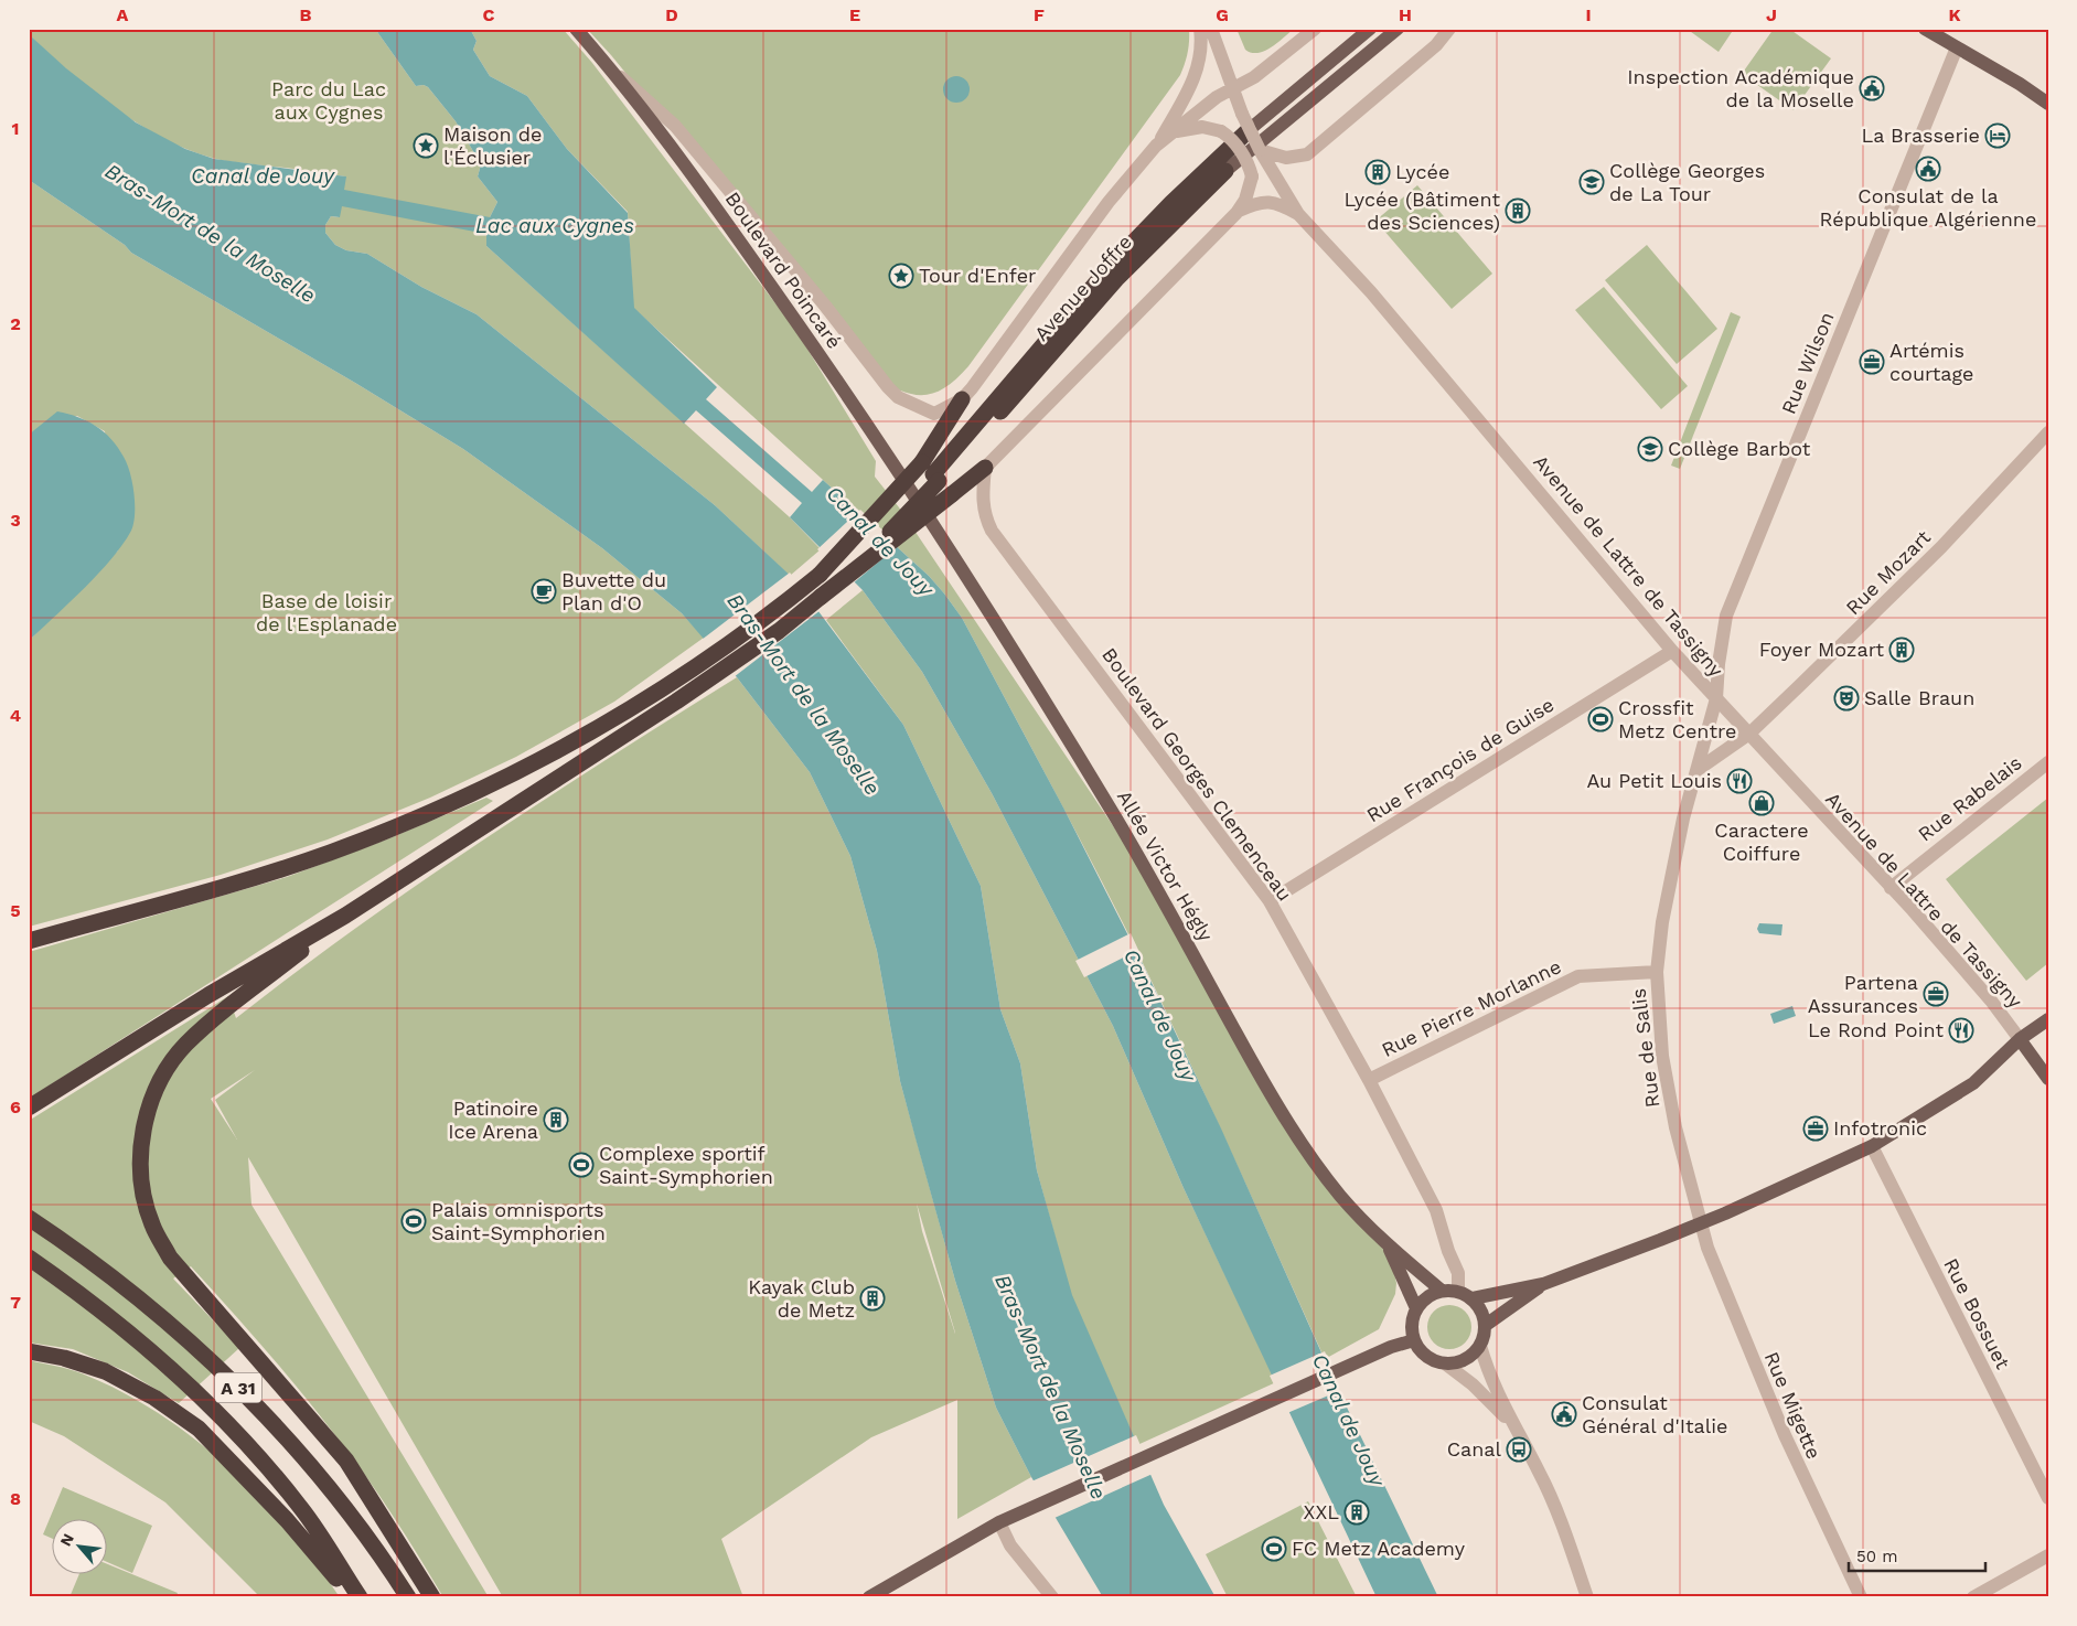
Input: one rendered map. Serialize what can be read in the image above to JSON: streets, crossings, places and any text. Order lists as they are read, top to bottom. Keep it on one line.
{"streets":{"highway":["Avenue Joffre","A 31"],"main road":["Boulevard Poincaré","Allée Victor Hégly"],"street":["Rue Wilson","Avenue de Lattre de Tassigny","Rue Mozart","Rue François de Guise","Boulevard Georges Clemenceau","Rue Rabelais","Rue Pierre Morlanne","Rue de Salis","Rue Bossuet","Rue Migette"]},"crossings":[["Boulevard Poincaré","Avenue Joffre"],["Boulevard Poincaré","Allée Victor Hégly"],["Rue Wilson","Avenue de Lattre de Tassigny"],["Rue Wilson","Rue de Salis"],["Avenue de Lattre de Tassigny","Rue Mozart"],["Avenue de Lattre de Tassigny","Rue François de Guise"],["Avenue de Lattre de Tassigny","Rue Rabelais"],["Avenue de Lattre de Tassigny","Rue de Salis"],["Rue François de Guise","Boulevard Georges Clemenceau"],["Boulevard Georges Clemenceau","Allée Victor Hégly"],["Boulevard Georges Clemenceau","Rue Pierre Morlanne"],["Rue Pierre Morlanne","Rue de Salis"],["Rue de Salis","Rue Migette"]],"water":["Canal de Jouy","Lac aux Cygnes","Bras-Mort de la Moselle"],"parks":["Parc du Lac aux Cygnes","Base de loisir de l'Esplanade"],"places":{"public building":["Inspection Académique de la Moselle","Consulat de la République Algérienne","Consulat Général d'Italie"],"hotel":["La Brasserie"],"place":["Maison de l'Éclusier","Tour d'Enfer"],"building":["Lycée","Lycée (Bâtiment des Sciences)","Foyer Mozart","Patinoire Ice Arena","Kayak Club de Metz","XXL"],"school or university":["Collège Georges de La Tour","Collège Barbot"],"office":["Artémis courtage","Partena Assurances","Infotronic"],"cafe":["Buvette du Plan d'O"],"theatre":["Salle Braun"],"sports":["Crossfit Metz Centre","Complexe sportif Saint-Symphorien","Palais omnisports Saint-Symphorien","FC Metz Academy"],"restaurant":["Au Petit Louis","Le Rond Point"],"shop":["Caractere Coiffure"],"bus stop":["Canal"]},"scale_bar":"50 m","north":"top left","grid":{"columns":["A","B","C","D","E","F","G","H","I","J","K"],"rows":["1","2","3","4","5","6","7","8"]}}
